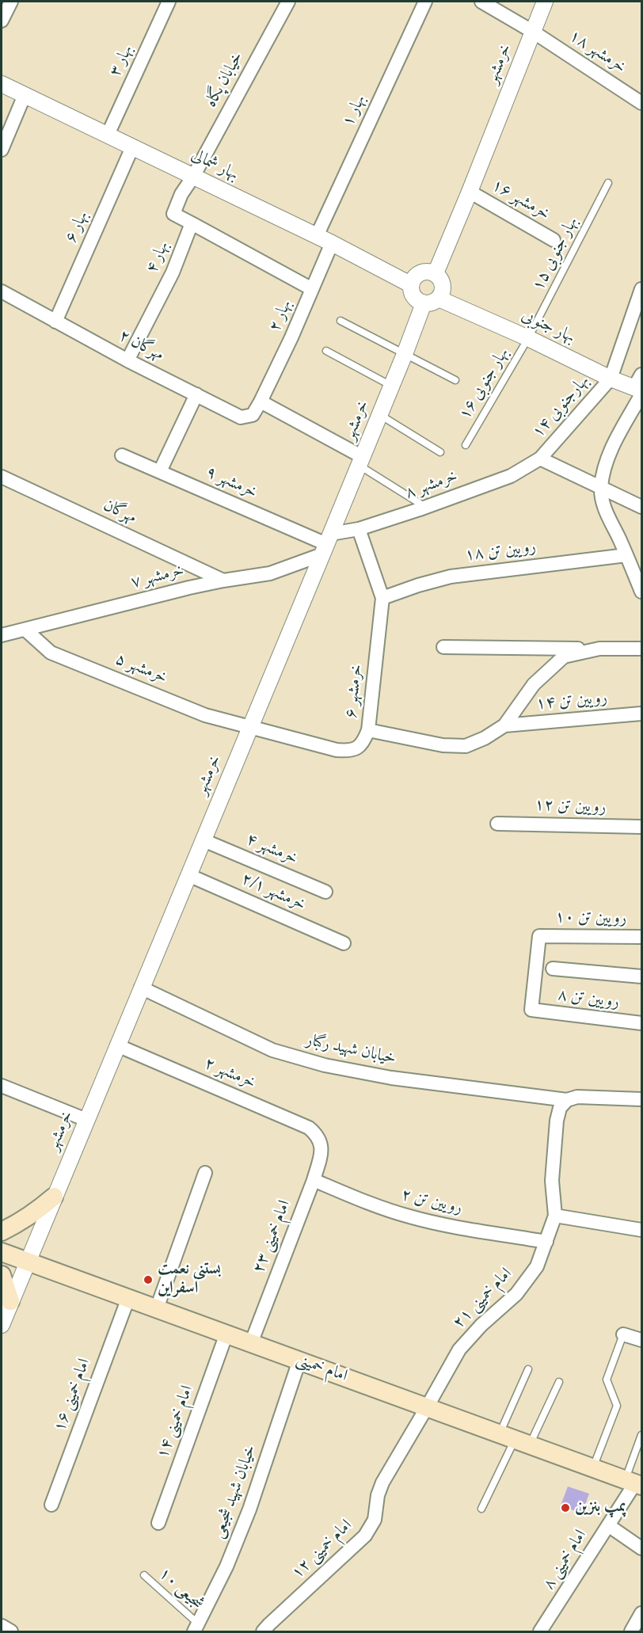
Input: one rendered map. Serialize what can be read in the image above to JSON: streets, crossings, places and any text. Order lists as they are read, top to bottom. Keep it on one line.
{"streets":{"main road":["امام خمینی"],"street":["خرمشهر ۱۸","بهار ۳","خرمشهر","خیابان پگاه","بهار ۱","بهار شمالی","خرمشهر ۱۶","بهار ۶","بهار ۴","بهار ۲","بهار جنوبی","مهرگان ۲","بهارجنوبی ۱۴","خرمشهر ۹","خرمشهر ۸","مهرگان","رویین تن ۱۸","خرمشهر ۷","خرمشهر ۵","خرمشهر ۶","رویین تن ۱۴","رویین تن ۱۲","خرمشهر ۴","خرمشهر ۲/۱","رویین تن ۱۰","رویین تن ۸","خیابان شهید رگبار","خرمشهر ۲","رویین تن ۲","امام خمینی ۲۳","امام خمینی ۲۱","امام خمینی ۱۶","امام خمینی ۱۴","خیابان شهید شجیعی","امام خمینی ۱۲","امام خمینی ۸"],"lane":["بهار جنوبی ۱۵","بهار جنوبی ۱۶","شجیعی ۱۰"]},"crossings":[["خرمشهر ۱۸","خرمشهر"],["بهار ۳","بهار شمالی"],["خرمشهر","بهار شمالی"],["خرمشهر","خرمشهر ۱۶"],["خرمشهر","بهار جنوبی"],["خرمشهر","خرمشهر ۹"],["خرمشهر","خرمشهر ۸"],["خرمشهر","خرمشهر ۷"],["خرمشهر","خرمشهر ۵"],["خرمشهر","خرمشهر ۶"],["خرمشهر","خرمشهر ۴"],["خرمشهر","خرمشهر ۲/۱"],["خرمشهر","خیابان شهید رگبار"],["خرمشهر","خرمشهر ۲"],["خرمشهر","امام خمینی"],["خیابان پگاه","بهار شمالی"],["بهار ۱","بهار شمالی"],["بهار شمالی","بهار ۶"],["بهار شمالی","بهار ۲"],["بهار شمالی","بهار جنوبی"],["بهار ۶","مهرگان ۲"],["بهار جنوبی ۱۵","بهار جنوبی"],["بهار جنوبی ۱۵","بهار جنوبی ۱۶"],["بهار ۴","مهرگان ۲"],["بهار ۲","مهرگان ۲"],["بهار جنوبی","بهار جنوبی ۱۶"],["بهار جنوبی","بهارجنوبی ۱۴"],["بهارجنوبی ۱۴","خرمشهر ۸"],["خرمشهر ۹","خرمشهر ۸"],["خرمشهر ۹","خرمشهر ۷"],["خرمشهر ۸","خرمشهر ۷"],["خرمشهر ۸","خرمشهر ۶"],["مهرگان","خرمشهر ۷"],["رویین تن ۱۸","خرمشهر ۶"],["خرمشهر ۷","خرمشهر ۵"],["خرمشهر ۵","خرمشهر ۶"],["رویین تن ۱۰","رویین تن ۸"],["خیابان شهید رگبار","امام خمینی ۲۱"],["خرمشهر ۲","امام خمینی ۲۳"],["رویین تن ۲","امام خمینی ۲۳"],["رویین تن ۲","امام خمینی ۲۱"],["امام خمینی ۲۳","امام خمینی"],["امام خمینی ۲۱","امام خمینی"],["امام خمینی ۲۱","امام خمینی ۱۲"],["امام خمینی","امام خمینی ۱۶"],["امام خمینی","امام خمینی ۱۴"],["امام خمینی","خیابان شهید شجیعی"],["امام خمینی","امام خمینی ۱۲"],["امام خمینی","امام خمینی ۸"],["خیابان شهید شجیعی","شجیعی ۱۰"]],"places":["بستنی نعمت اسفراین","پمپ بنزین"]}
